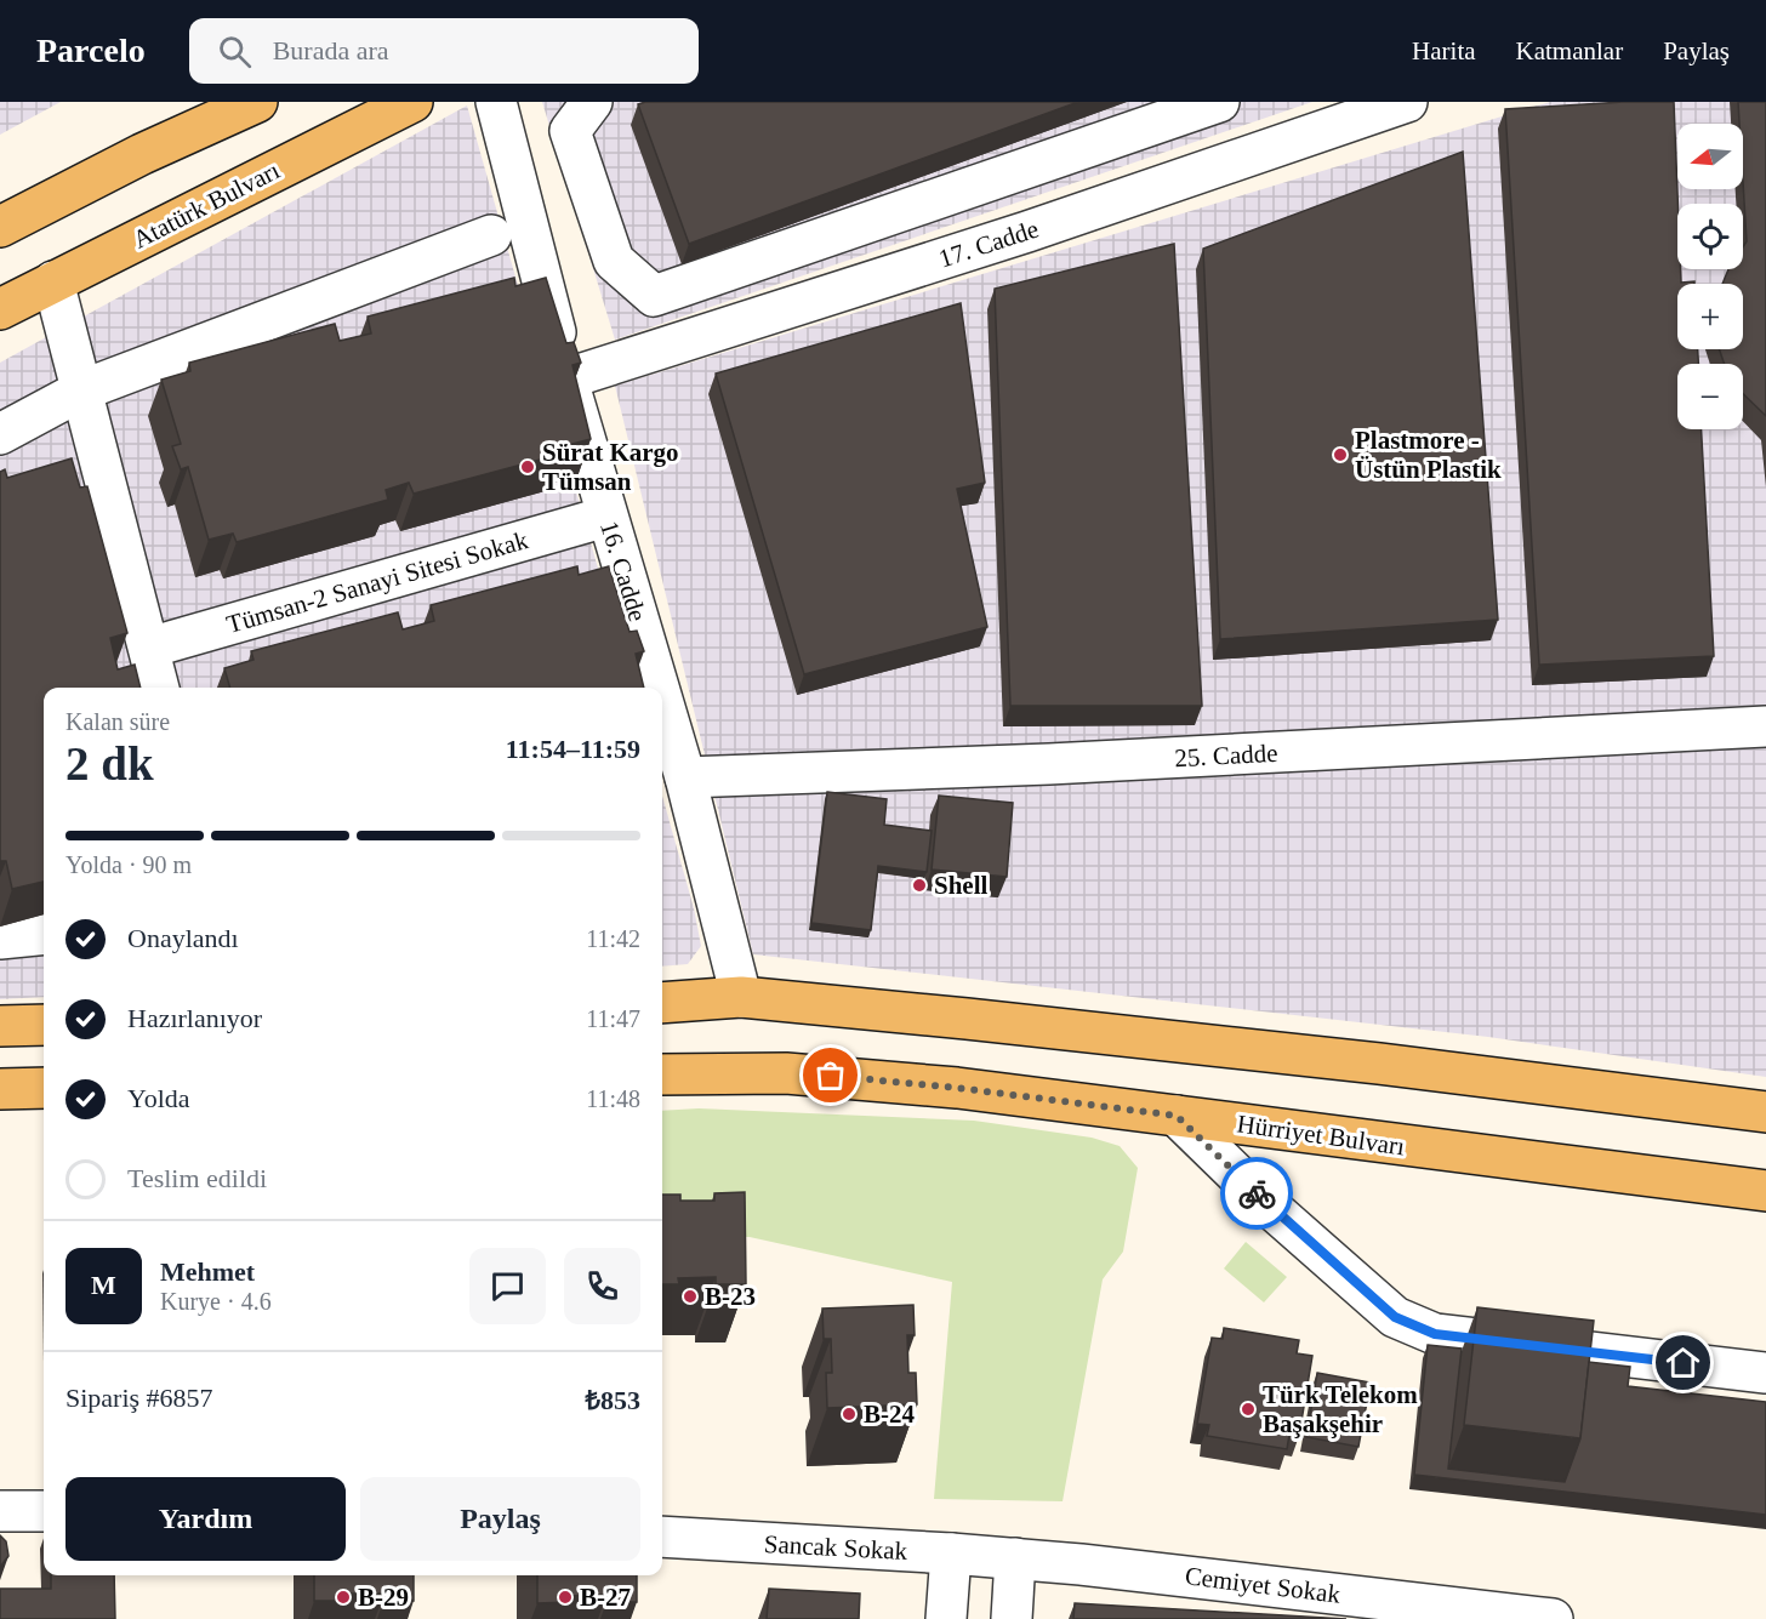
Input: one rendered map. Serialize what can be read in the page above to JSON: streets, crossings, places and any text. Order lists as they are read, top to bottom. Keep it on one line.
{"streets":{"main road":["Atatürk Bulvarı","Hürriyet Bulvarı"],"street":["17. Cadde","16. Cadde","Tümsan-2 Sanayi Sitesi Sokak","25. Cadde","Sancak Sokak","Cemiyet Sokak"]},"crossings":[["17. Cadde","16. Cadde"],["16. Cadde","Tümsan-2 Sanayi Sitesi Sokak"],["16. Cadde","25. Cadde"],["Sancak Sokak","Cemiyet Sokak"]],"places":["Plastmore - Üstün Plastik","Sürat Kargo Tümsan","Shell","B-23","Türk Telekom Başakşehir","B-24","B-29","B-27"],"north":"left","page":{"header":"Parcelo","search":"Burada ara","nav":["Harita","Katmanlar","Paylaş"],"map_buttons":["+","−"],"heading":["2 dk","Kalan süre","11:54–11:59"],"panel":["Mehmet","Kurye · 4.6","Sipariş #6857","₺853"],"bar":"Yolda · 90 m","list":[["Onaylandı","11:42"],["Hazırlanıyor","11:47"],["Yolda","11:48"],"Teslim edildi"],"round":"M","buttons":["Yardım","Paylaş"]}}
